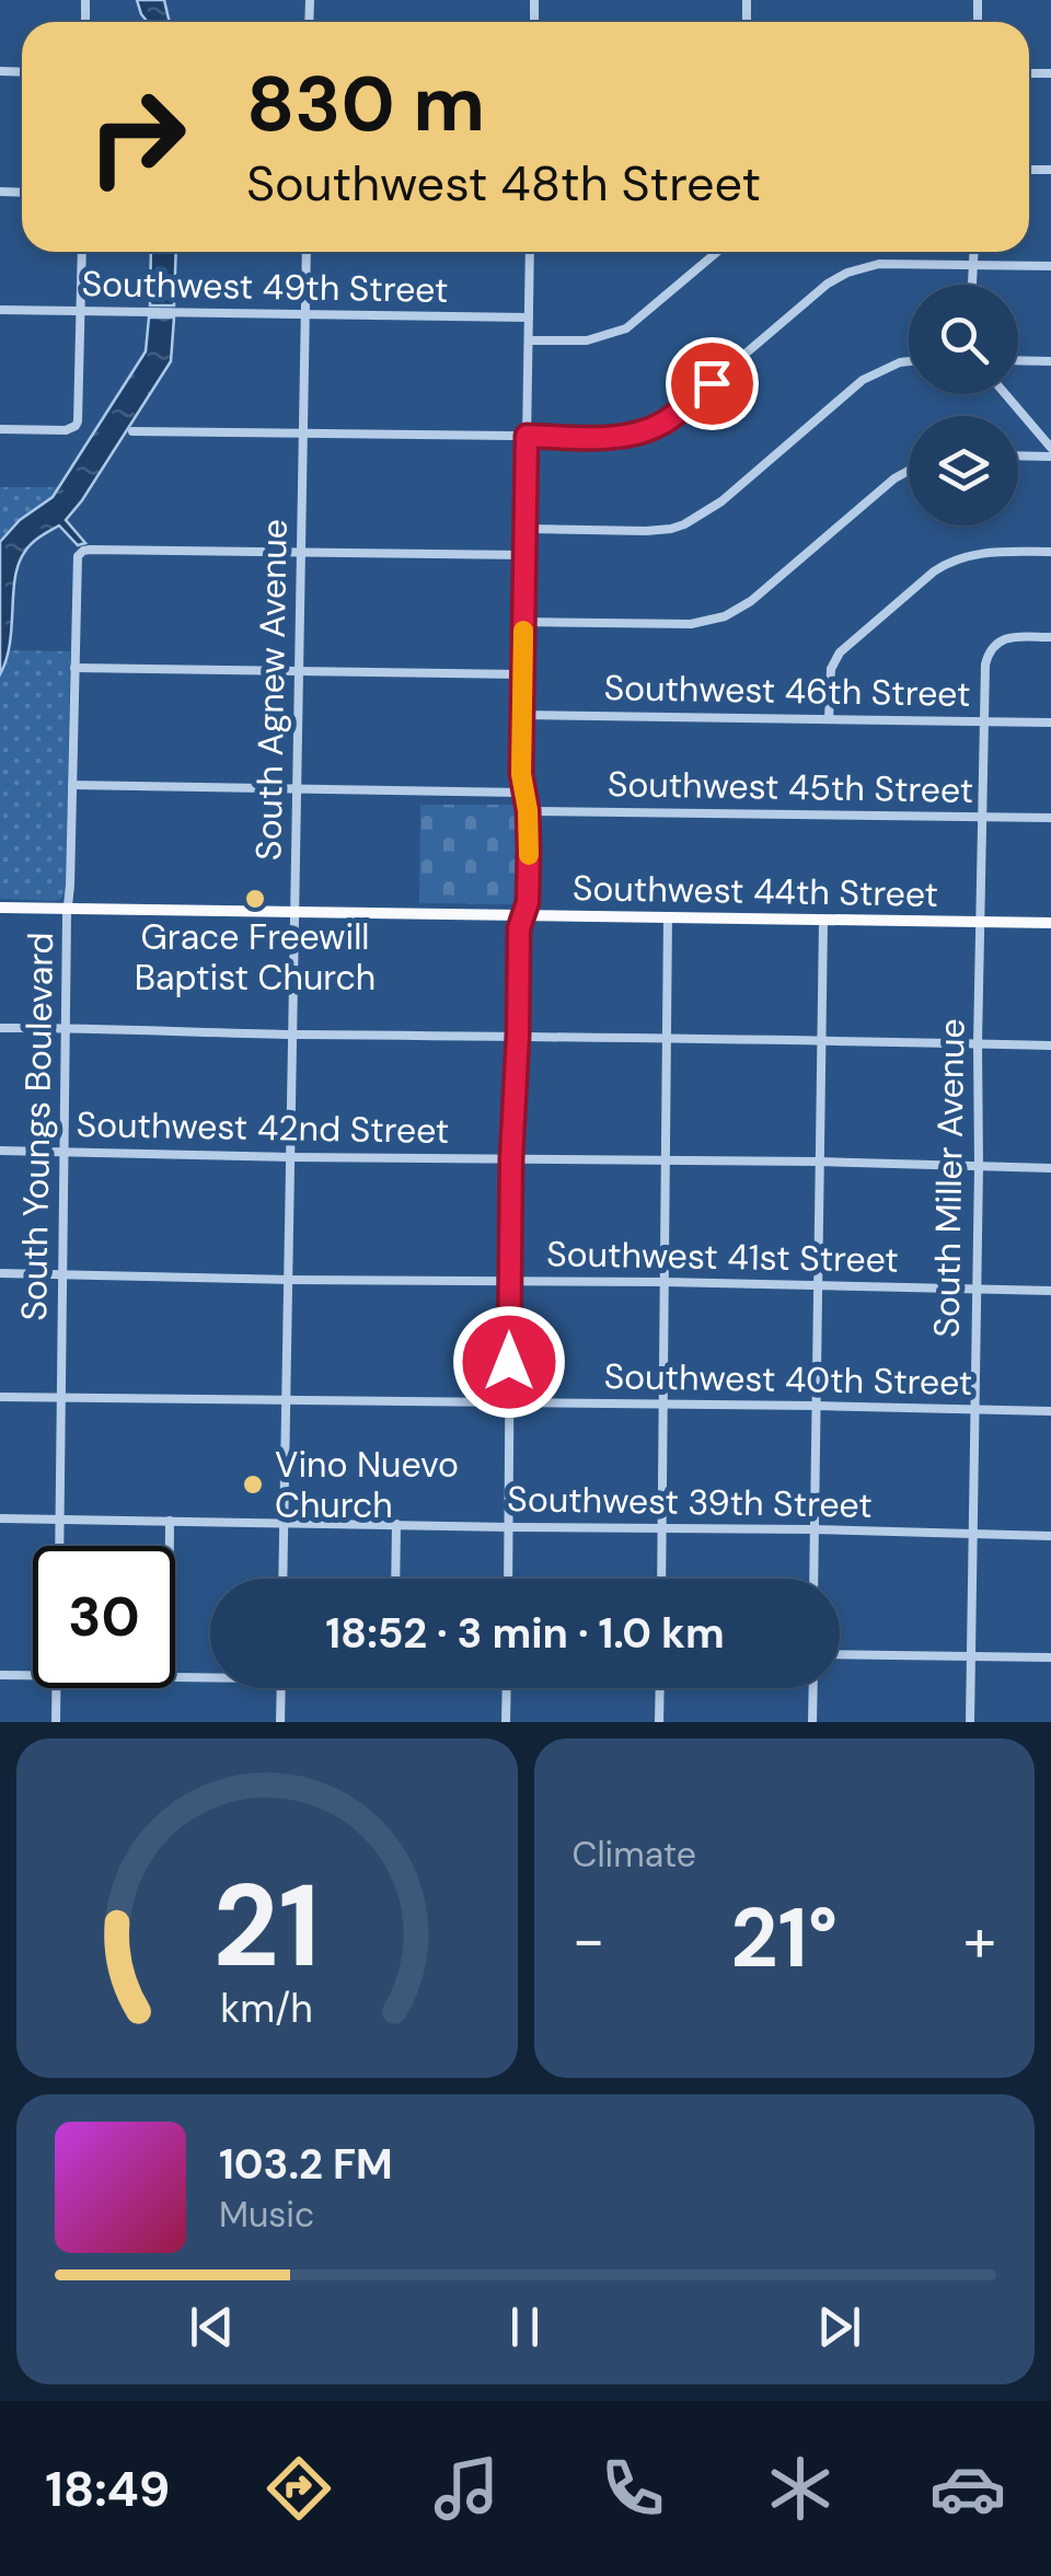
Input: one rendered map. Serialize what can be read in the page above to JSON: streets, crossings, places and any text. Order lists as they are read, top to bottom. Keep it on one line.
{"streets":{"main road":["Southwest 44th Street"],"street":["Southwest 49th Street","South Agnew Avenue","Southwest 46th Street","Southwest 45th Street","South Youngs Boulevard","Southwest 42nd Street","South Miller Avenue","Southwest 41st Street","Southwest 40th Street","Southwest 39th Street"]},"crossings":[["Southwest 49th Street","South Agnew Avenue"],["South Agnew Avenue","Southwest 44th Street"],["South Agnew Avenue","South Youngs Boulevard"],["South Agnew Avenue","Southwest 42nd Street"],["South Agnew Avenue","Southwest 41st Street"],["South Agnew Avenue","Southwest 40th Street"],["South Agnew Avenue","Southwest 39th Street"],["Southwest 46th Street","South Miller Avenue"],["Southwest 45th Street","South Miller Avenue"],["Southwest 44th Street","South Youngs Boulevard"],["Southwest 44th Street","South Miller Avenue"],["South Youngs Boulevard","Southwest 42nd Street"],["South Youngs Boulevard","Southwest 41st Street"],["South Youngs Boulevard","Southwest 40th Street"],["South Youngs Boulevard","Southwest 39th Street"],["Southwest 42nd Street","South Miller Avenue"],["South Miller Avenue","Southwest 41st Street"],["South Miller Avenue","Southwest 40th Street"],["South Miller Avenue","Southwest 39th Street"]],"places":["Grace Freewill Baptist Church","Vino Nuevo Church"],"page":{"turn":["830 m","Southwest 48th Street"],"limit":"30","trip":"18:52 · 3 min · 1.0 km","tile":"Climate","heat":["−","21°","+"],"song":["103.2 FM","Music"],"tabs":"18:49","gauge":["21","km/h"]}}
